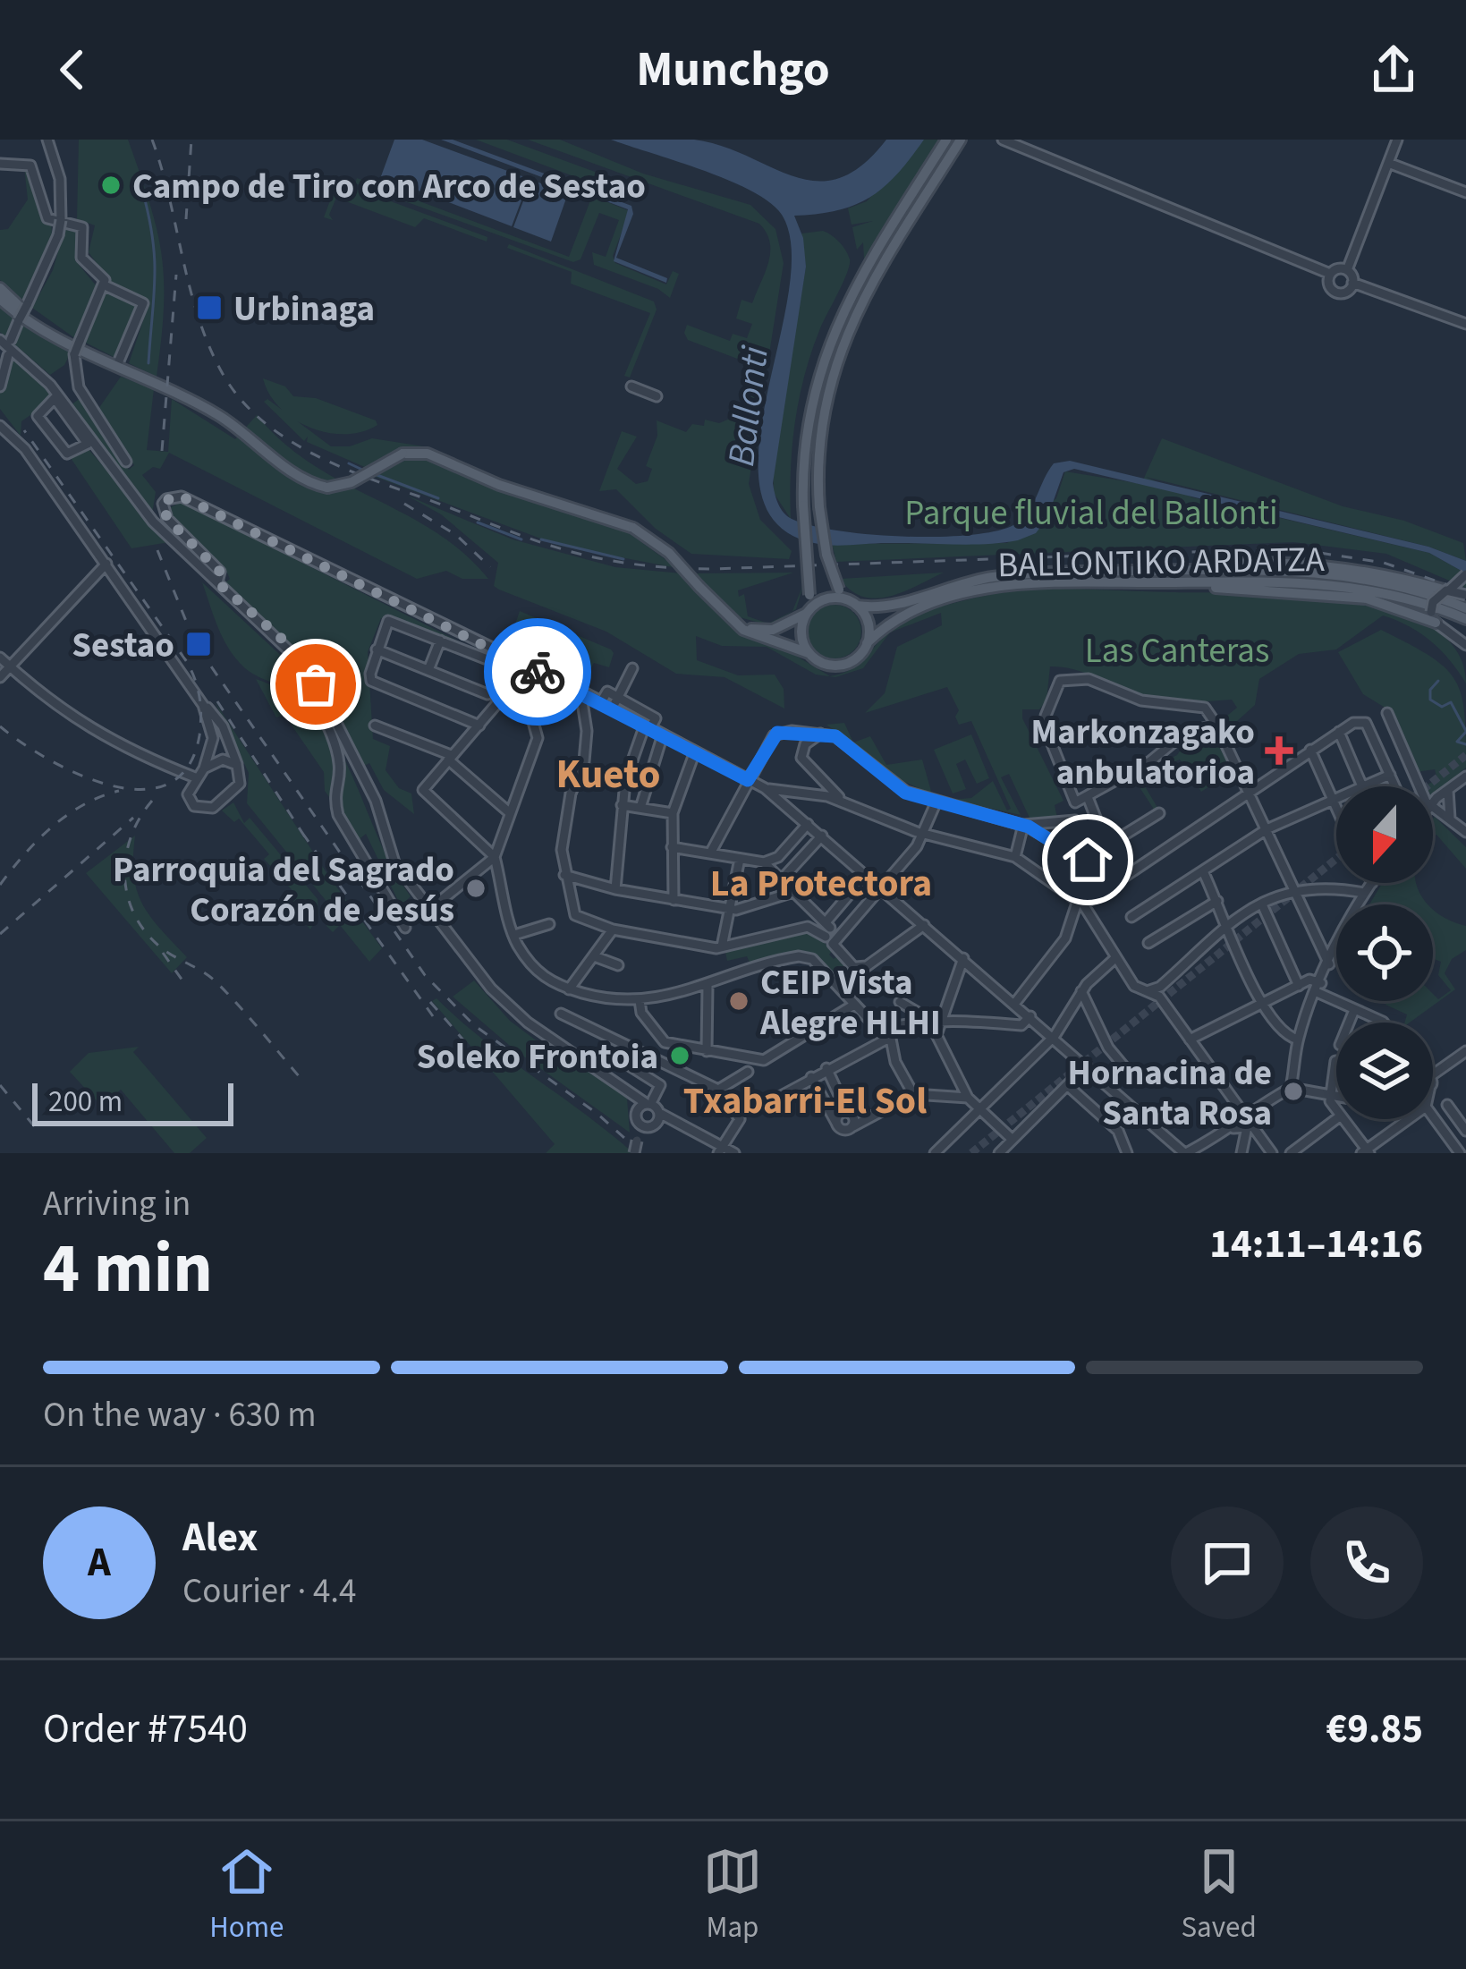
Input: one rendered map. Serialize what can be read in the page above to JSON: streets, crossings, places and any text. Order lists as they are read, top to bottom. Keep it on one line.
{"streets":{"main road":["BALLONTIKO ARDATZA"]},"districts":["Kueto","La Protectora","Txabarri-El Sol"],"water":["Ballonti"],"parks":["Parque fluvial del Ballonti","Las Canteras"],"places":{"other":["Campo de Tiro con Arco de Sestao","Parroquia del Sagrado Corazón de Jesús","CEIP Vista Alegre HLHI","Soleko Frontoia","Hornacina de Santa Rosa"],"transit":["Urbinaga","Sestao"],"health":["Markonzagako anbulatorioa"]},"scale_bar":"200 m","north":"bottom","page":{"header":"Munchgo","scale":"200 m","heading":["4 min","Arriving in","14:11–14:16"],"panel":["Alex","Courier · 4.4","Order #7540","€9.85"],"bar":"On the way · 630 m","round":"A","tabs":["Home","Map","Saved"]}}
